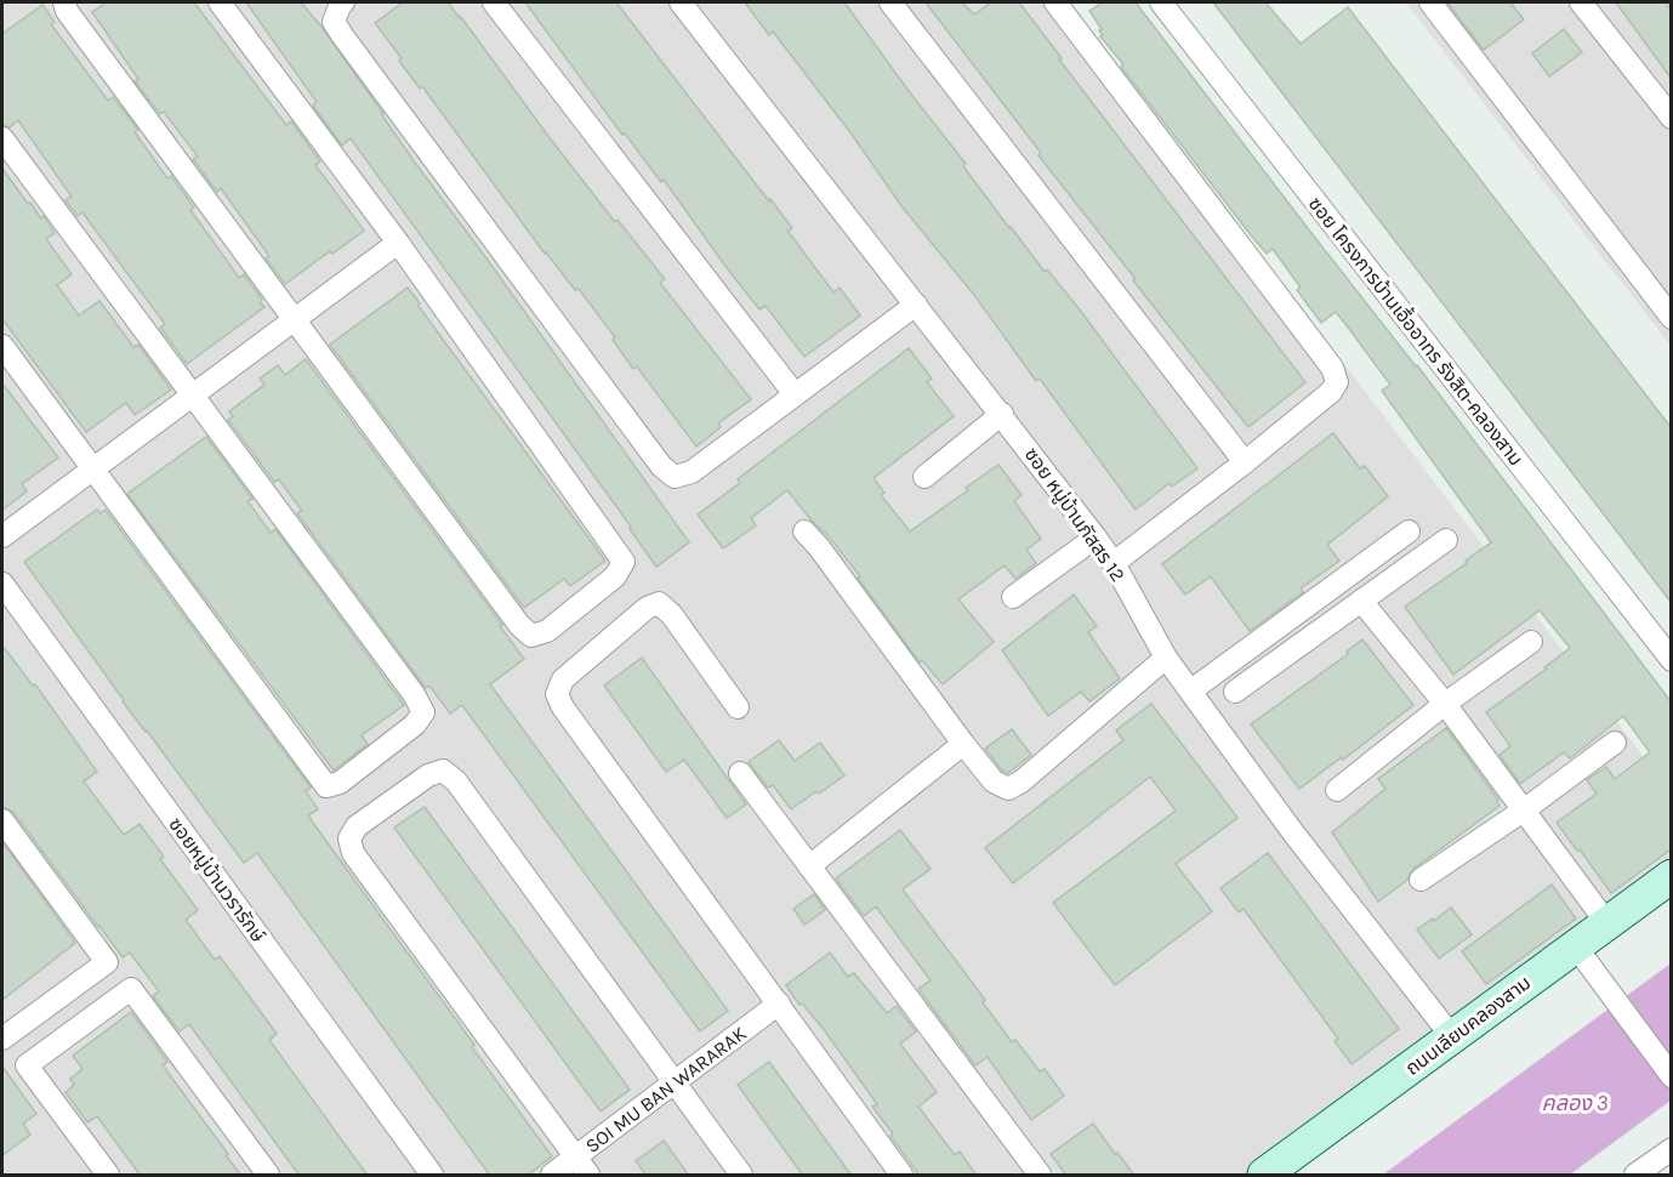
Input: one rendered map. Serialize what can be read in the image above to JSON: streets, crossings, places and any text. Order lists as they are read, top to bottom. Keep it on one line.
{"streets":{"main road":["ถนนเลียบคลองสาม"],"street":["ซอย โครงการบ้านเอื้ออาทร รังสิต-คลองสาม","ซอย หมู่บ้านภัสสร 12","ซอยหมู่บ้านวรารักษ์","SOI MU BAN WARARAK"]},"crossings":[["ซอย หมู่บ้านภัสสร 12","ถนนเลียบคลองสาม"]],"water":["คลอง 3"]}
